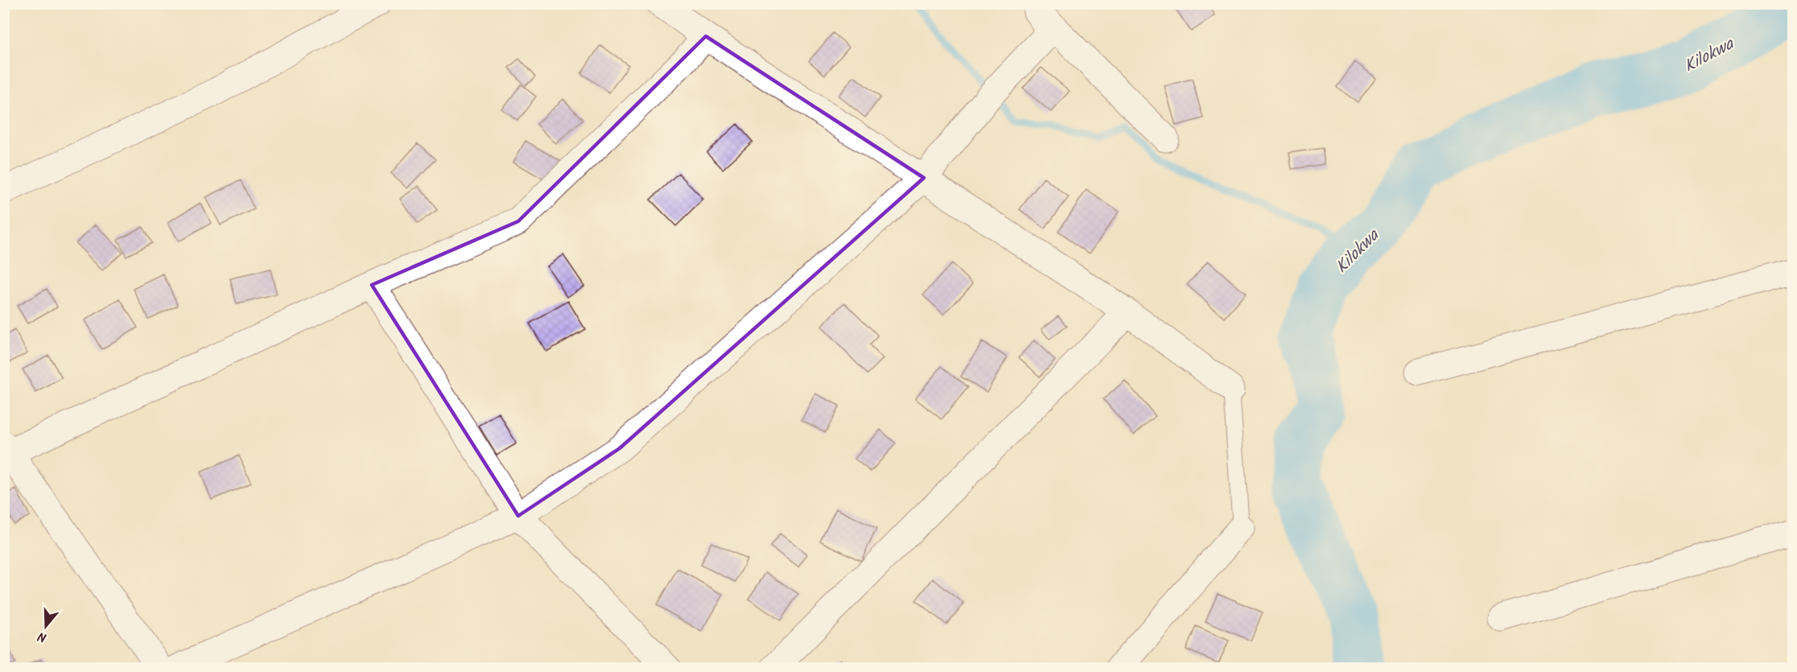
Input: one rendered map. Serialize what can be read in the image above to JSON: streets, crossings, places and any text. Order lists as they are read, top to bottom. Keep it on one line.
{"water":["Kilokwa"],"north":"bottom"}
